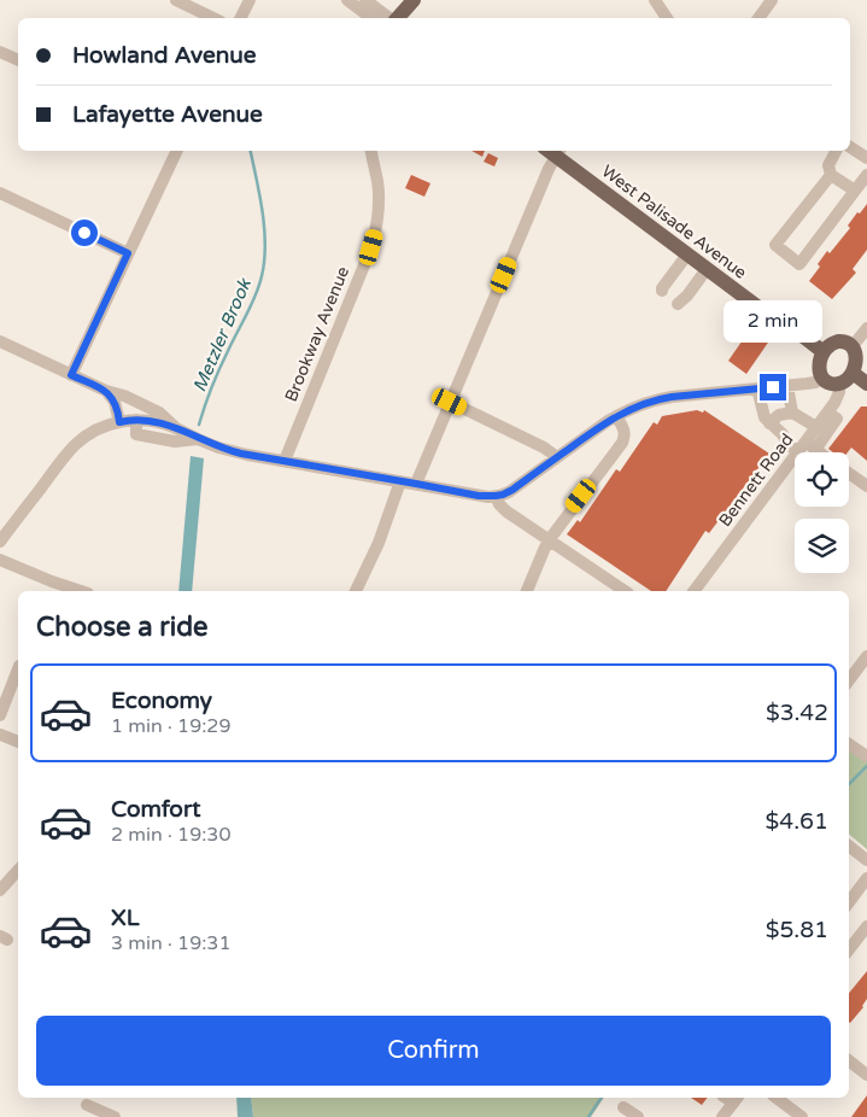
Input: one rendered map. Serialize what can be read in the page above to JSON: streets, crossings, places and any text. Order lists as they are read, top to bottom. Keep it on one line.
{"streets":{"main road":["West Palisade Avenue"],"street":["Brookway Avenue","Bennett Road"]},"crossings":[["West Palisade Avenue","Bennett Road"]],"water":["Metzler Brook"],"page":{"banner":["Howland Avenue","Lafayette Avenue"],"bubble":"2 min","heading":"Choose a ride","list":[{"name":"Economy","note":"1 min · 19:29","value":"$3.42"},{"name":"Comfort","note":"2 min · 19:30","value":"$4.61"},{"name":"XL","note":"3 min · 19:31","value":"$5.81"}],"buttons":"Confirm"}}
